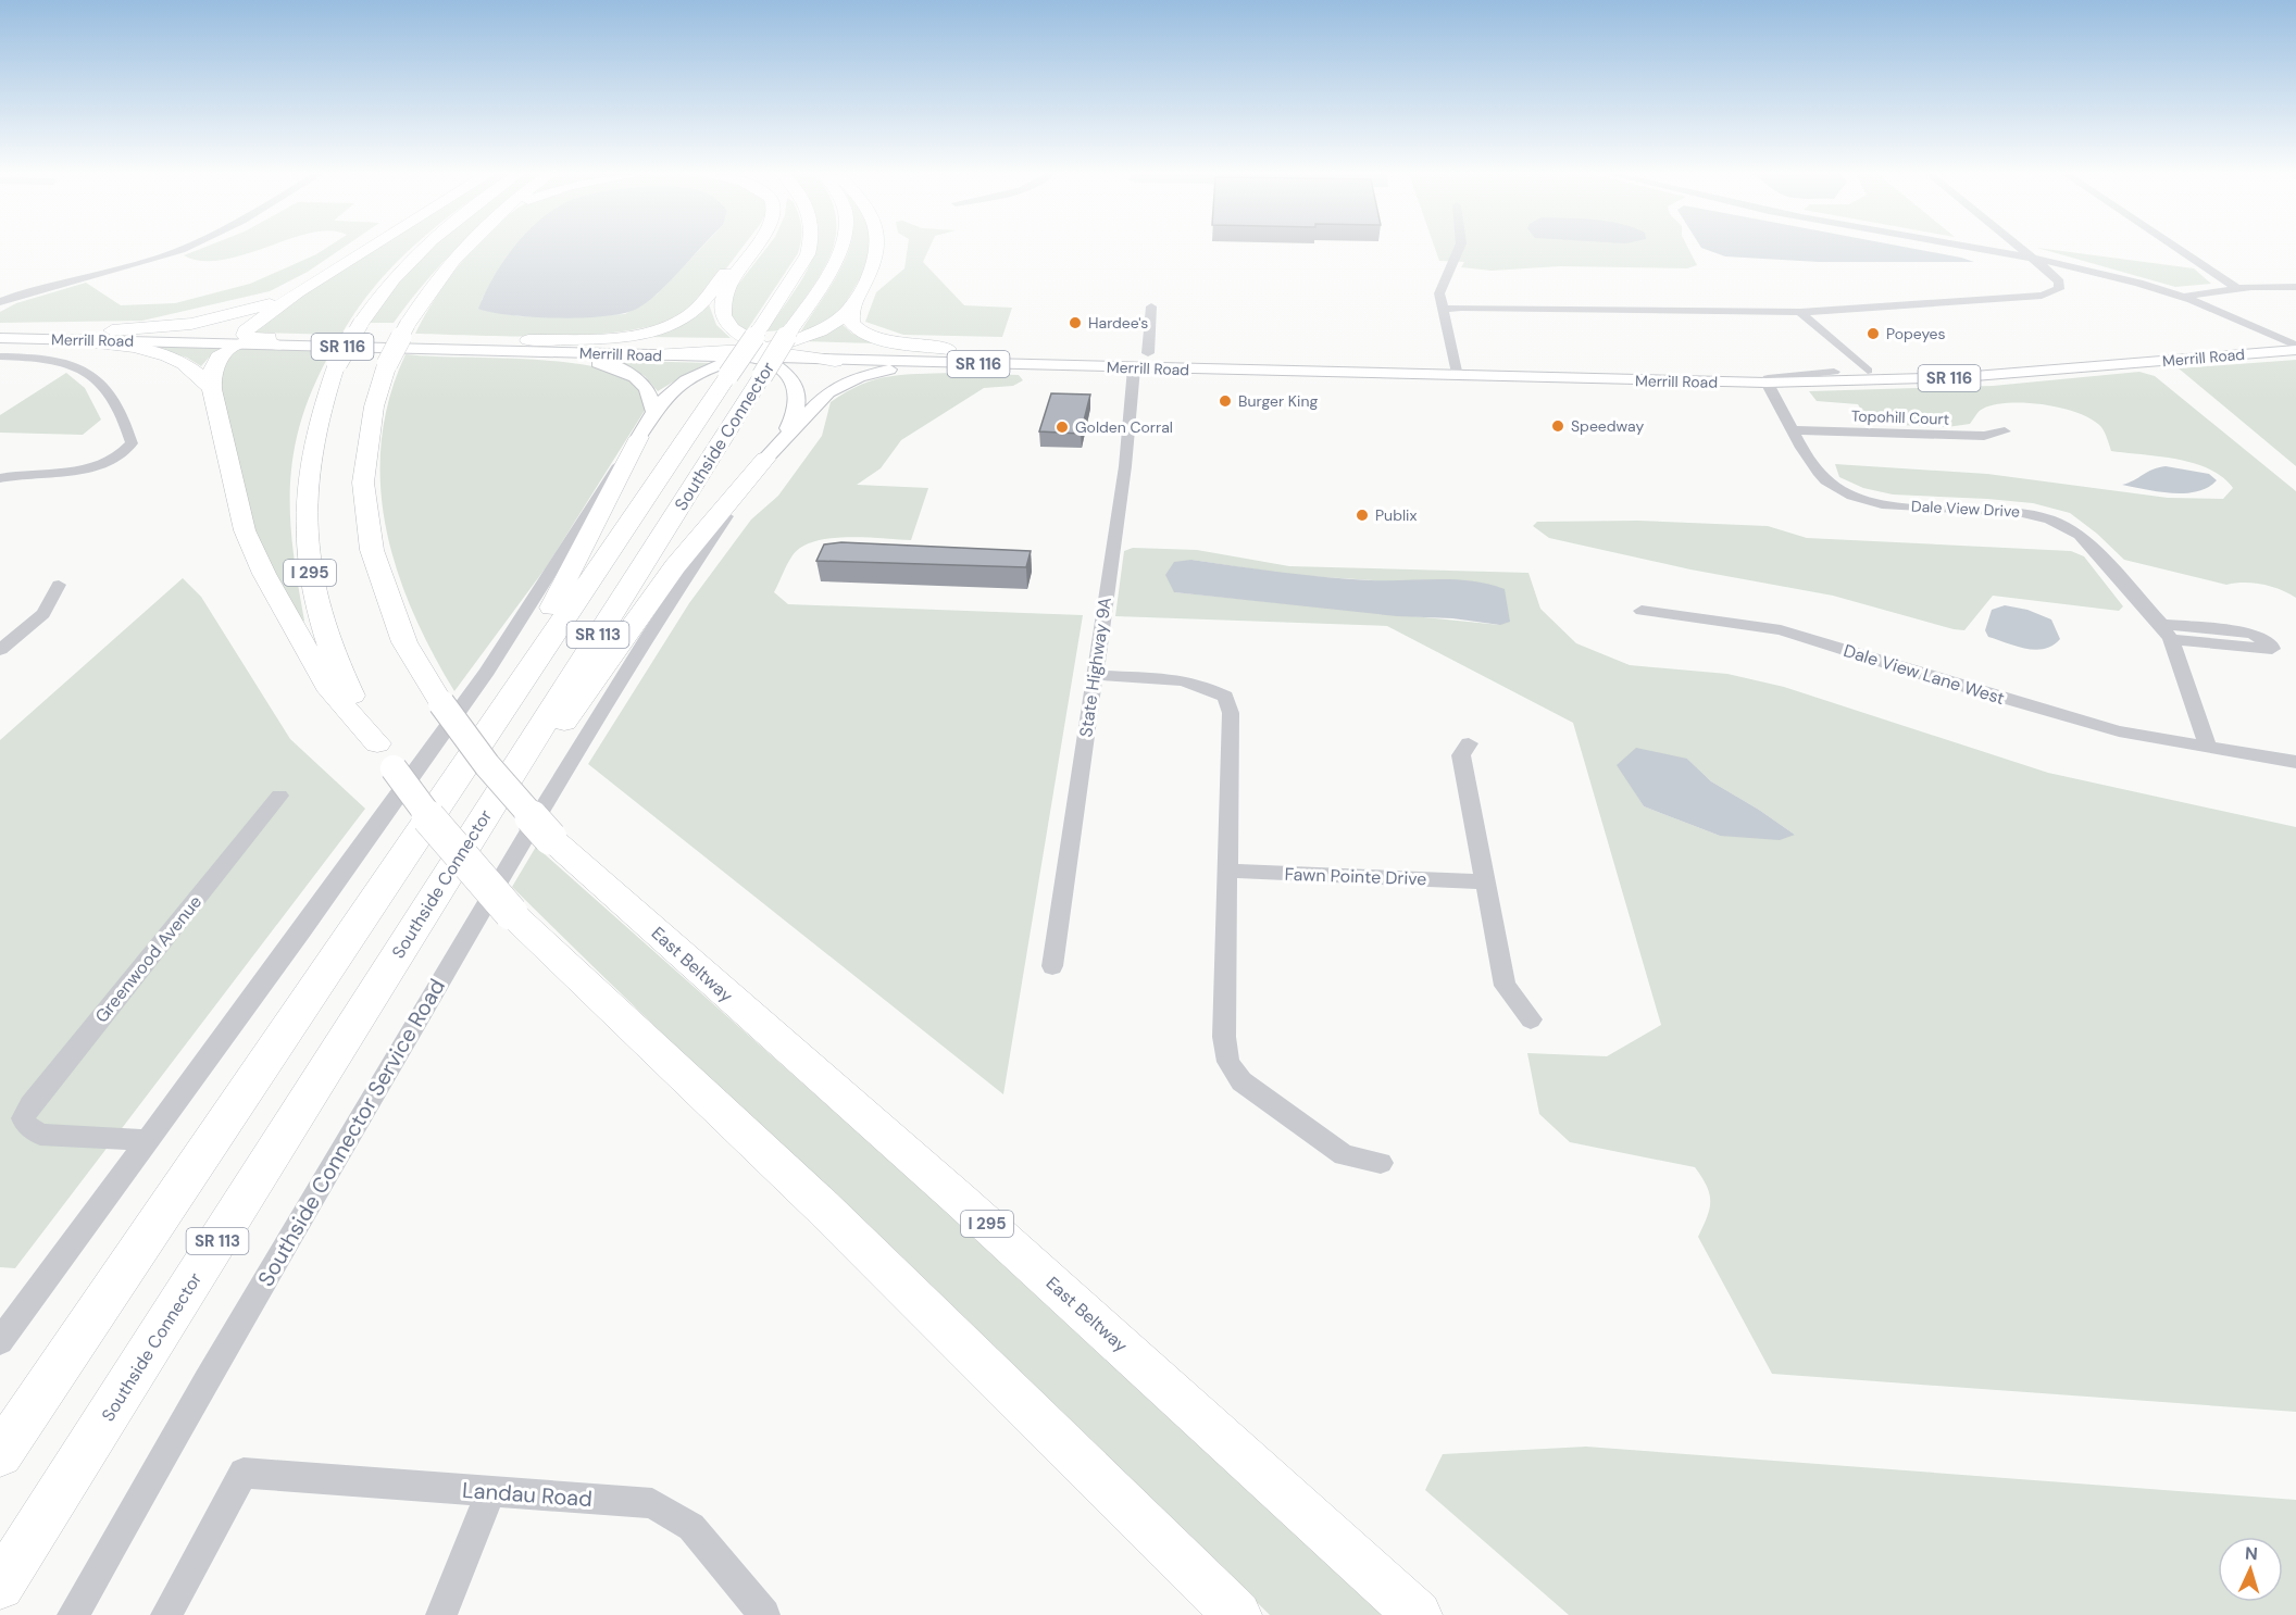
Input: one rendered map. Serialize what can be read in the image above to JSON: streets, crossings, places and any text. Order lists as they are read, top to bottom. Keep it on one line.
{"streets":{"highway":["Southside Connector","I 295","SR 113","East Beltway"],"main road":["Merrill Road","SR 116"],"street":["Topohill Court","Dale View Drive","State Highway 9A","Dale View Lane West","Fawn Pointe Drive","Greenwood Avenue","Southside Connector Service Road","Landau Road"]},"crossings":[["Merrill Road","Southside Connector"],["Merrill Road","Dale View Drive"],["Merrill Road","State Highway 9A"],["Topohill Court","Dale View Drive"],["Dale View Drive","Dale View Lane West"]],"places":["Hardee's","Popeyes","Burger King","Speedway","Golden Corral","Publix"],"north":"top"}
